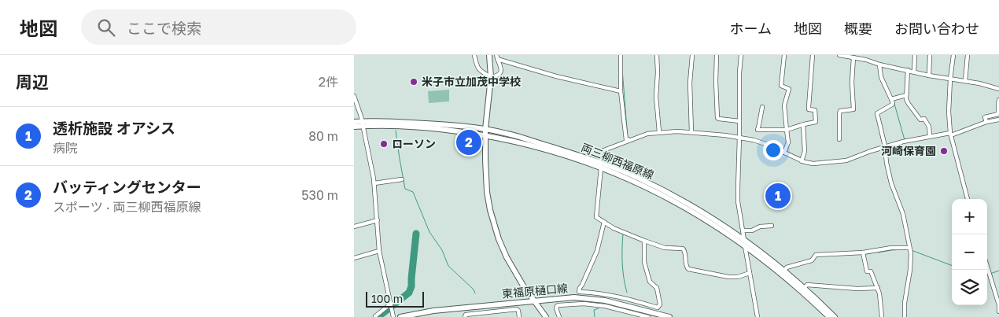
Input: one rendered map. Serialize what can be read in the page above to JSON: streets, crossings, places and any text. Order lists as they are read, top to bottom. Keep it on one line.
{"streets":{"main road":["両三柳西福原線","東福原樋口線"]},"places":["米子市立加茂中学校","ローソン","河崎保育園"],"scale_bar":"100 m","page":{"header":"地図","search":"ここで検索","nav":["ホーム","地図","概要","お問い合わせ"],"heading":["周辺","2件"],"list":[{"mark":"1","name":"透析施設 オアシス","note":"病院","value":"80 m"},{"mark":"2","name":"バッティングセンター","note":"スポーツ · 両三柳西福原線","value":"530 m"}],"pins":["2","1"],"map_buttons":["+","−"],"scale":"100 m"}}
